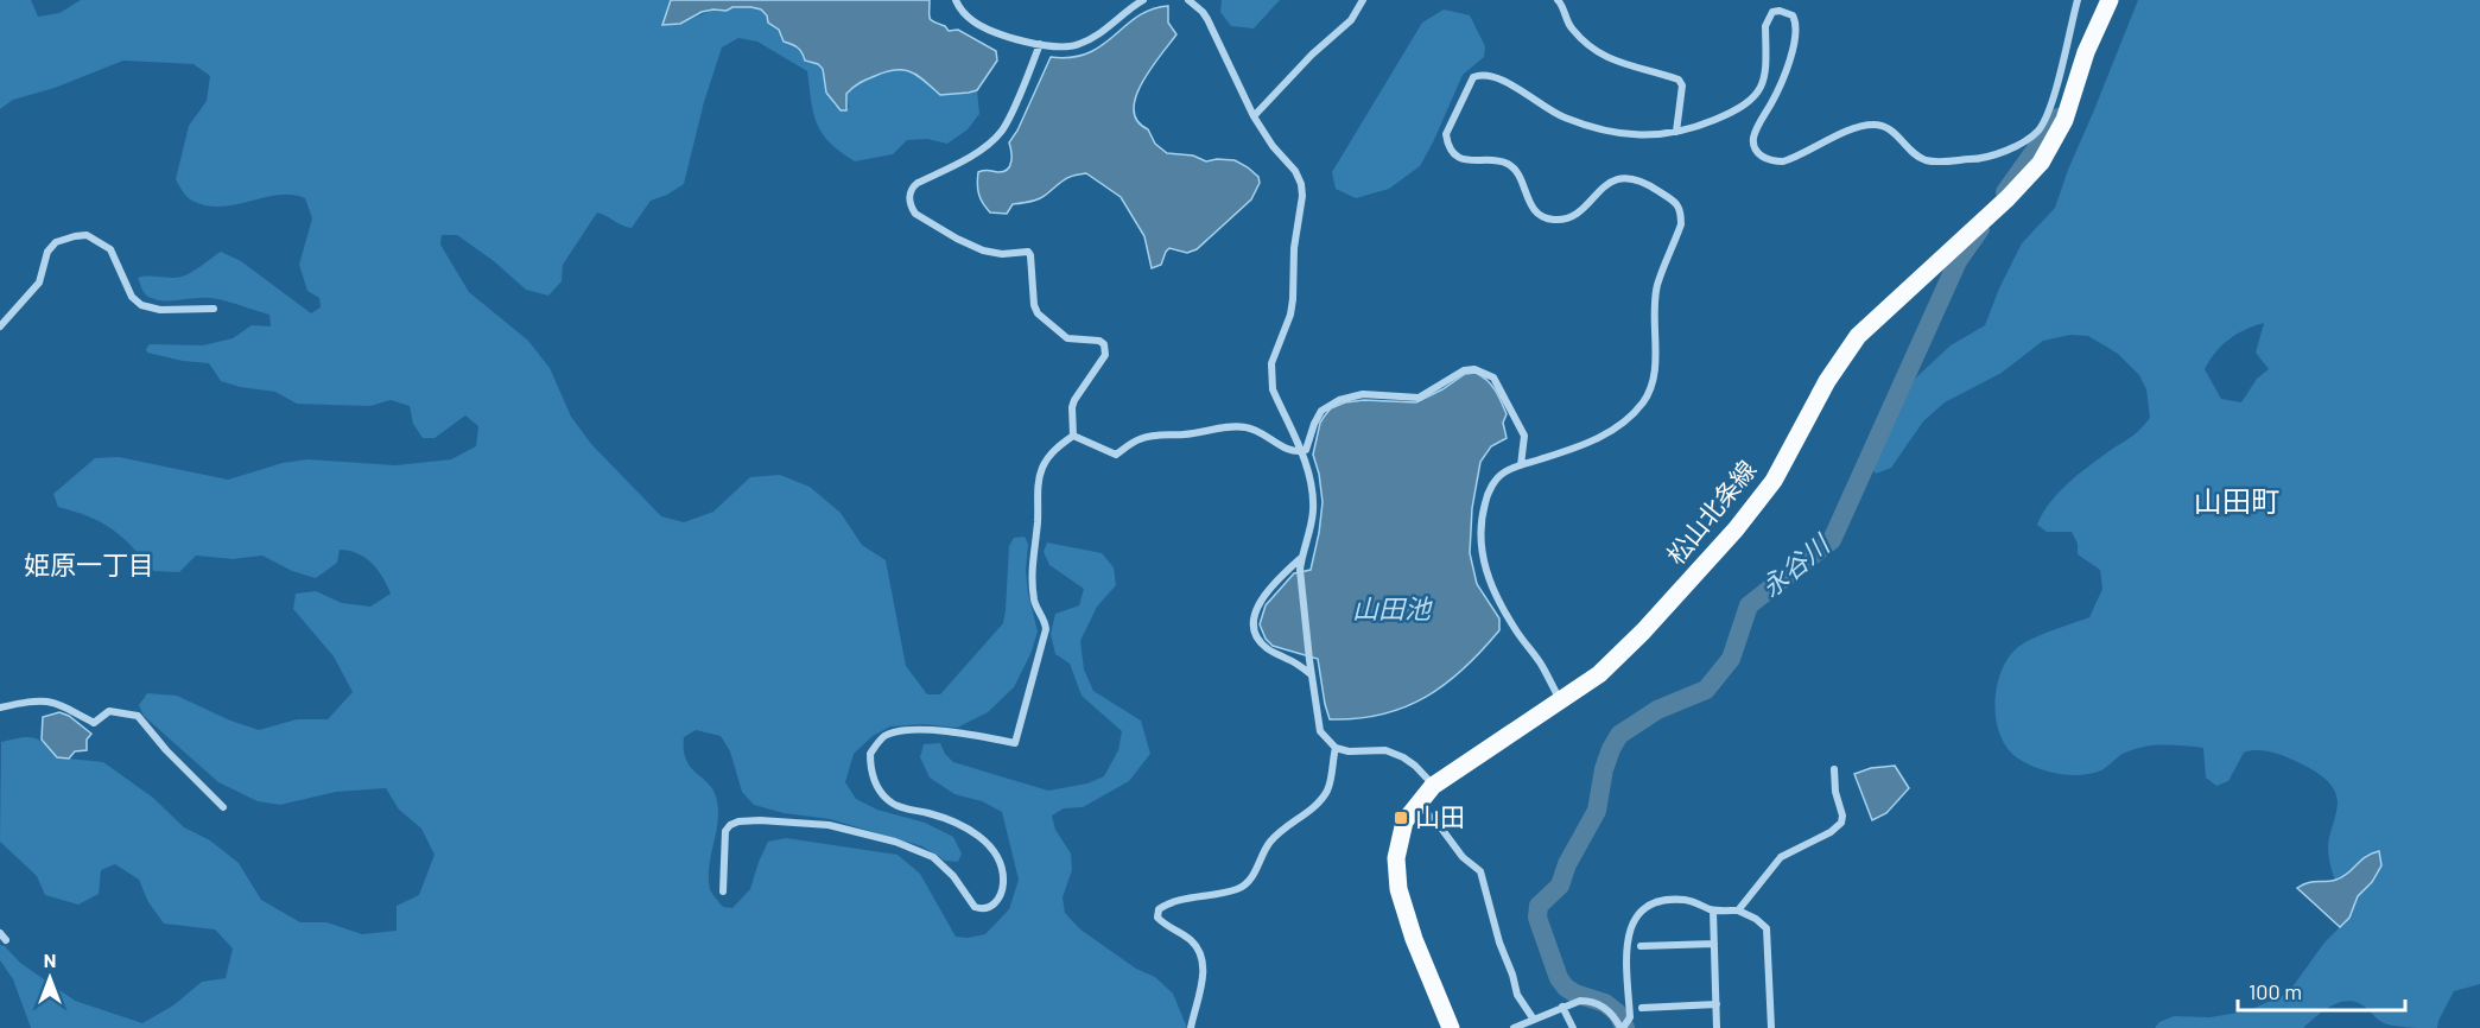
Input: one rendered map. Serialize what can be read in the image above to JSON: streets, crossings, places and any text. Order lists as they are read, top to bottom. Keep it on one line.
{"streets":{"main road":["松山北条線"]},"districts":["山田町","姫原一丁目"],"water":["永谷川","山田池"],"places":{"transit":["山田"]},"scale_bar":"100 m","north":"top"}
